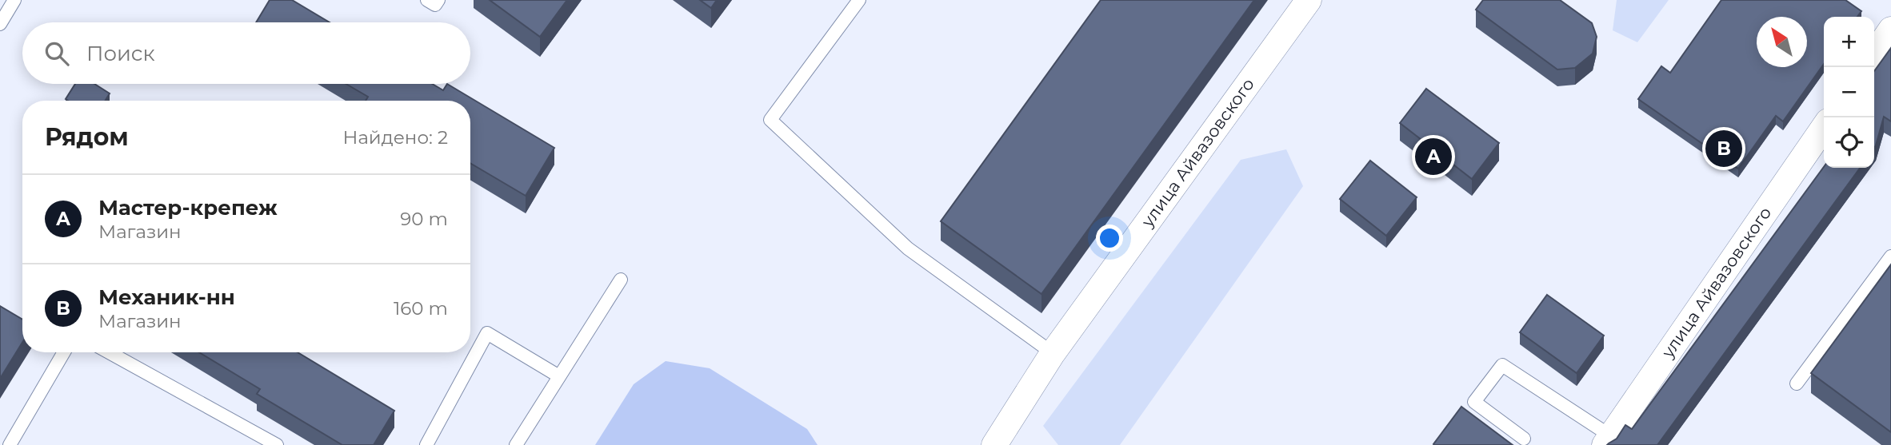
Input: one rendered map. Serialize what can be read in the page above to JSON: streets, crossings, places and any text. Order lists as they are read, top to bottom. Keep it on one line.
{"streets":{"street":["улица Айвазовского"]},"north":"top left","page":{"map_buttons":["+","−"],"search":"Поиск","heading":["Рядом","Найдено: 2"],"pins":["B","A"],"list":[{"mark":"A","name":"Мастер-крепеж","note":"Магазин","value":"90 m"},{"mark":"B","name":"Механик-нн","note":"Магазин","value":"160 m"}]}}
